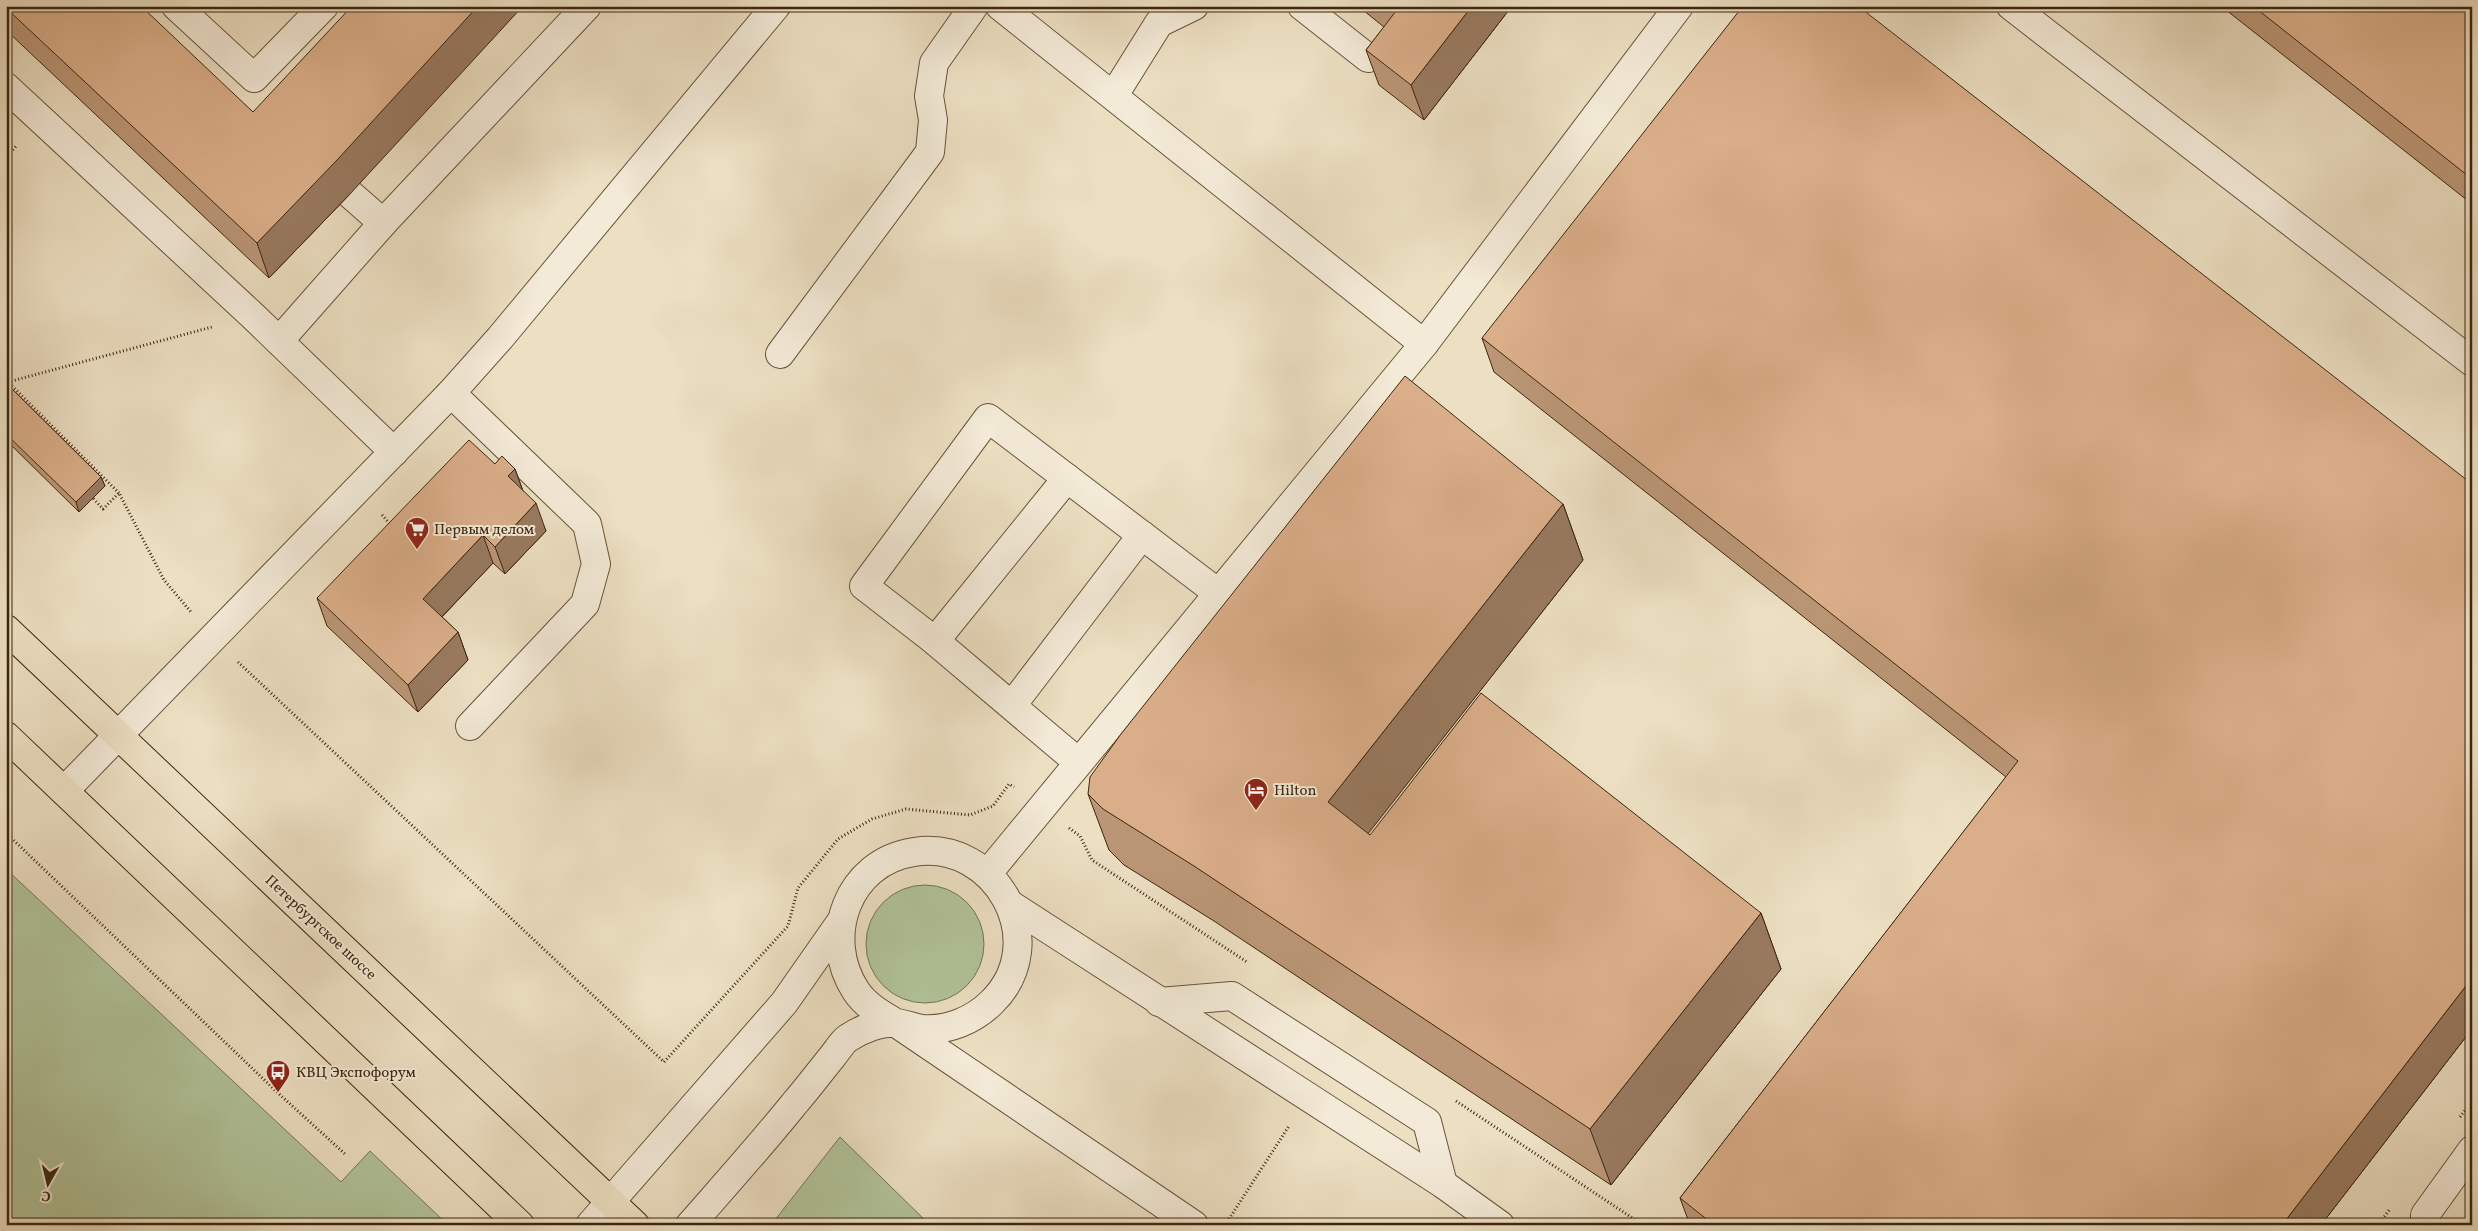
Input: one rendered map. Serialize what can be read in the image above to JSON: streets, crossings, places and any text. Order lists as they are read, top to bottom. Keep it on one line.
{"streets":{"main road":["Петербургское шоссе"]},"places":{"supermarket":["Первым делом"],"hotel":["Hilton"],"bus stop":["КВЦ Экспофорум"]},"north":"bottom"}
